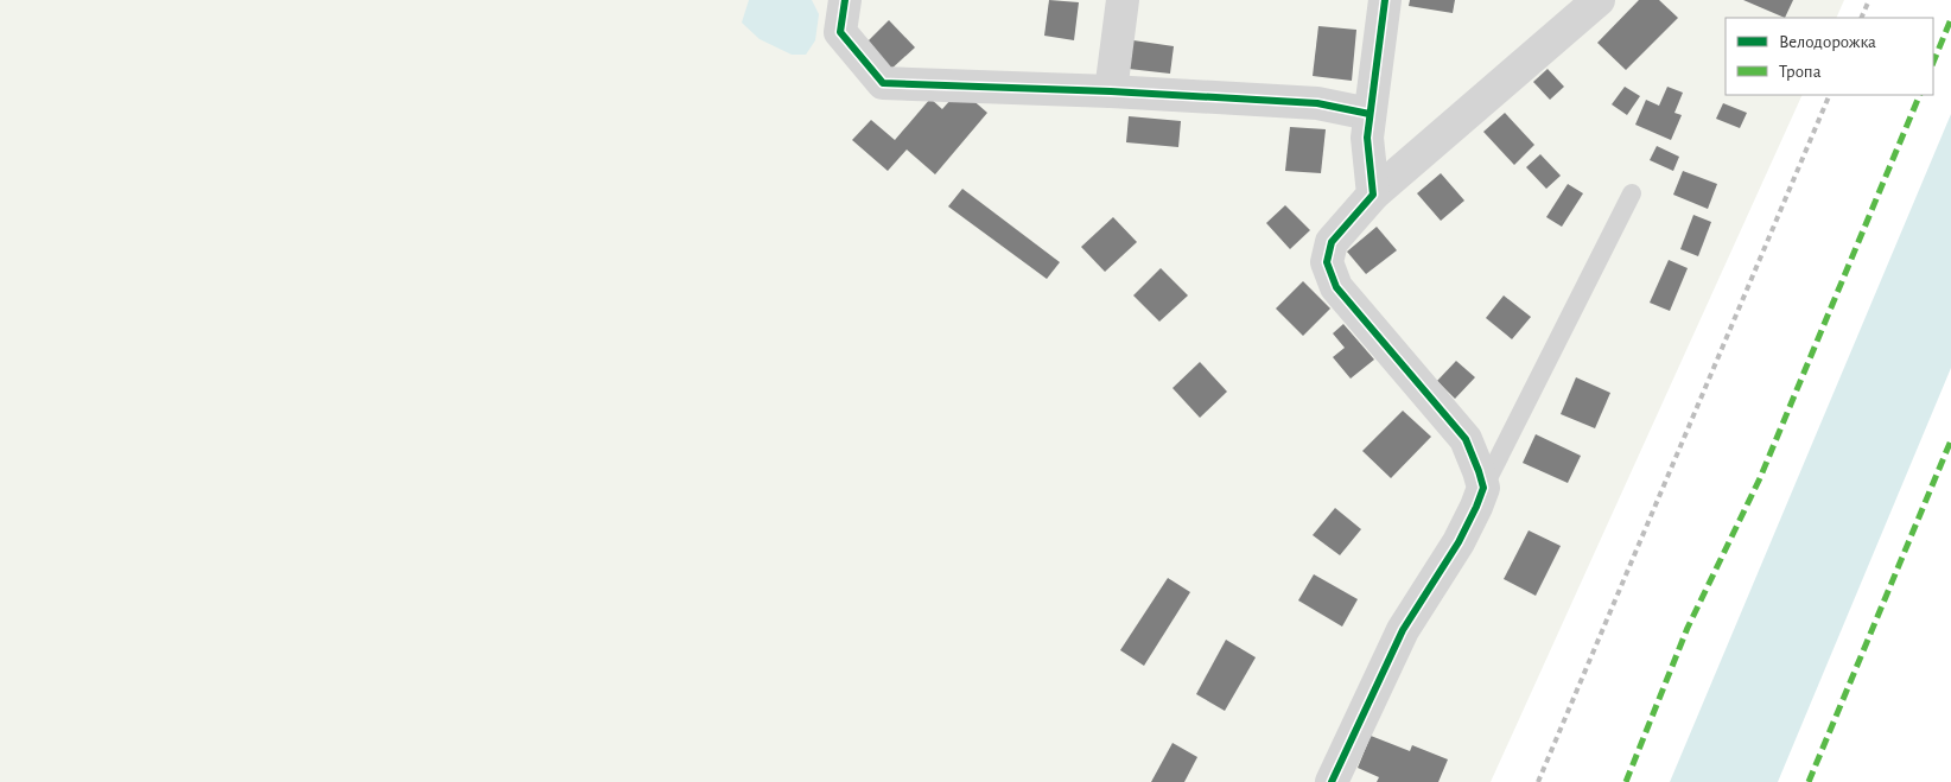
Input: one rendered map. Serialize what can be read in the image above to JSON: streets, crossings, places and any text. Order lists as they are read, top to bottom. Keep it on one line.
{"legend":["Велодорожка","Тропа"]}
